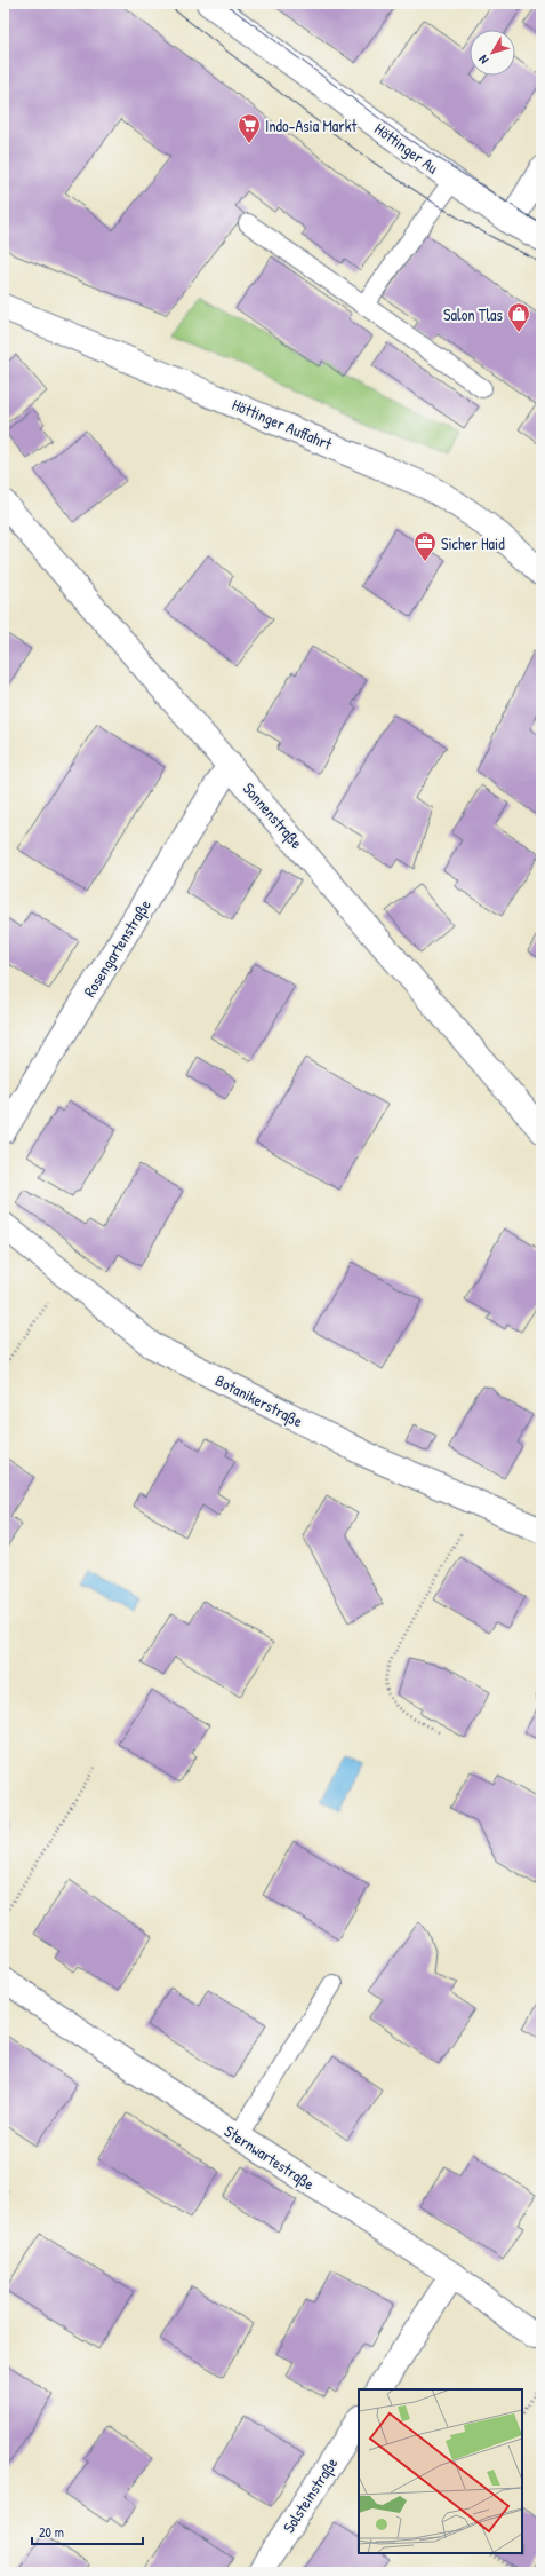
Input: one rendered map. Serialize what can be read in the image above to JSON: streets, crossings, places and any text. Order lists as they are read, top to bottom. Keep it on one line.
{"streets":{"street":["Höttinger Au","Höttinger Auffahrt","Sonnenstraße","Rosengartenstraße","Botanikerstraße","Sternwartestraße","Solsteinstraße"]},"crossings":[["Sonnenstraße","Rosengartenstraße"]],"places":{"supermarket":["Indo-Asia Markt"],"shop":["Salon Tlas"],"office":["Sicher Haid"]},"scale_bar":"20 m","north":"bottom left"}
